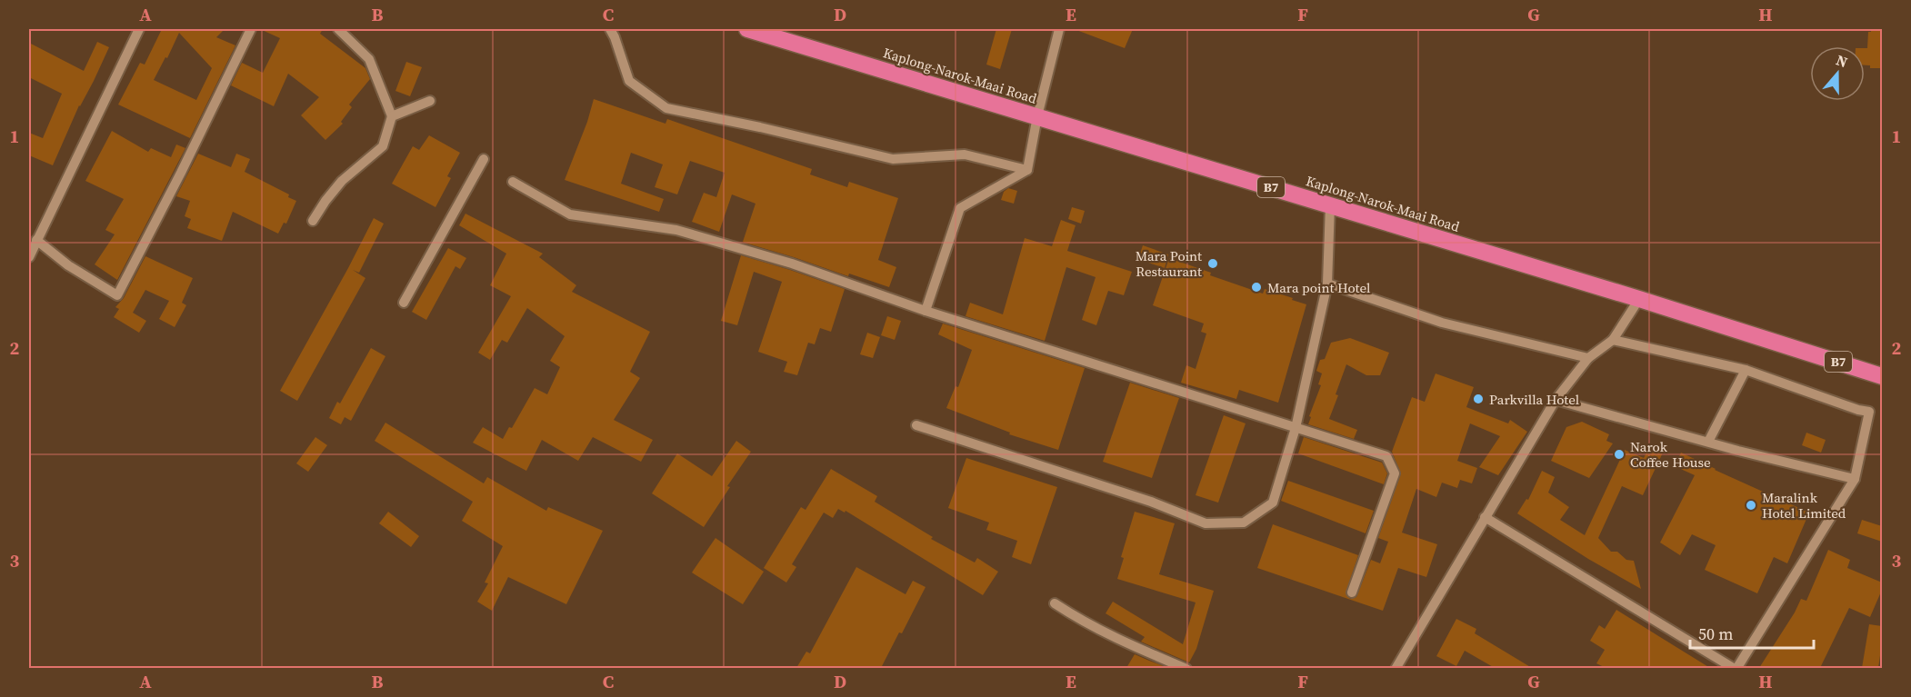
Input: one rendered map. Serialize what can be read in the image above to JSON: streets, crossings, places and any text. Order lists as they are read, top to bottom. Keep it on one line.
{"streets":{"highway":["Kaplong-Narok-Maai Road","B7"]},"places":["Mara Point Restaurant","Mara point Hotel","Parkvilla Hotel","Narok Coffee House","Maralink Hotel Limited"],"scale_bar":"50 m","north":"top","grid":{"columns":["A","B","C","D","E","F","G","H"],"rows":["1","2","3"]}}
